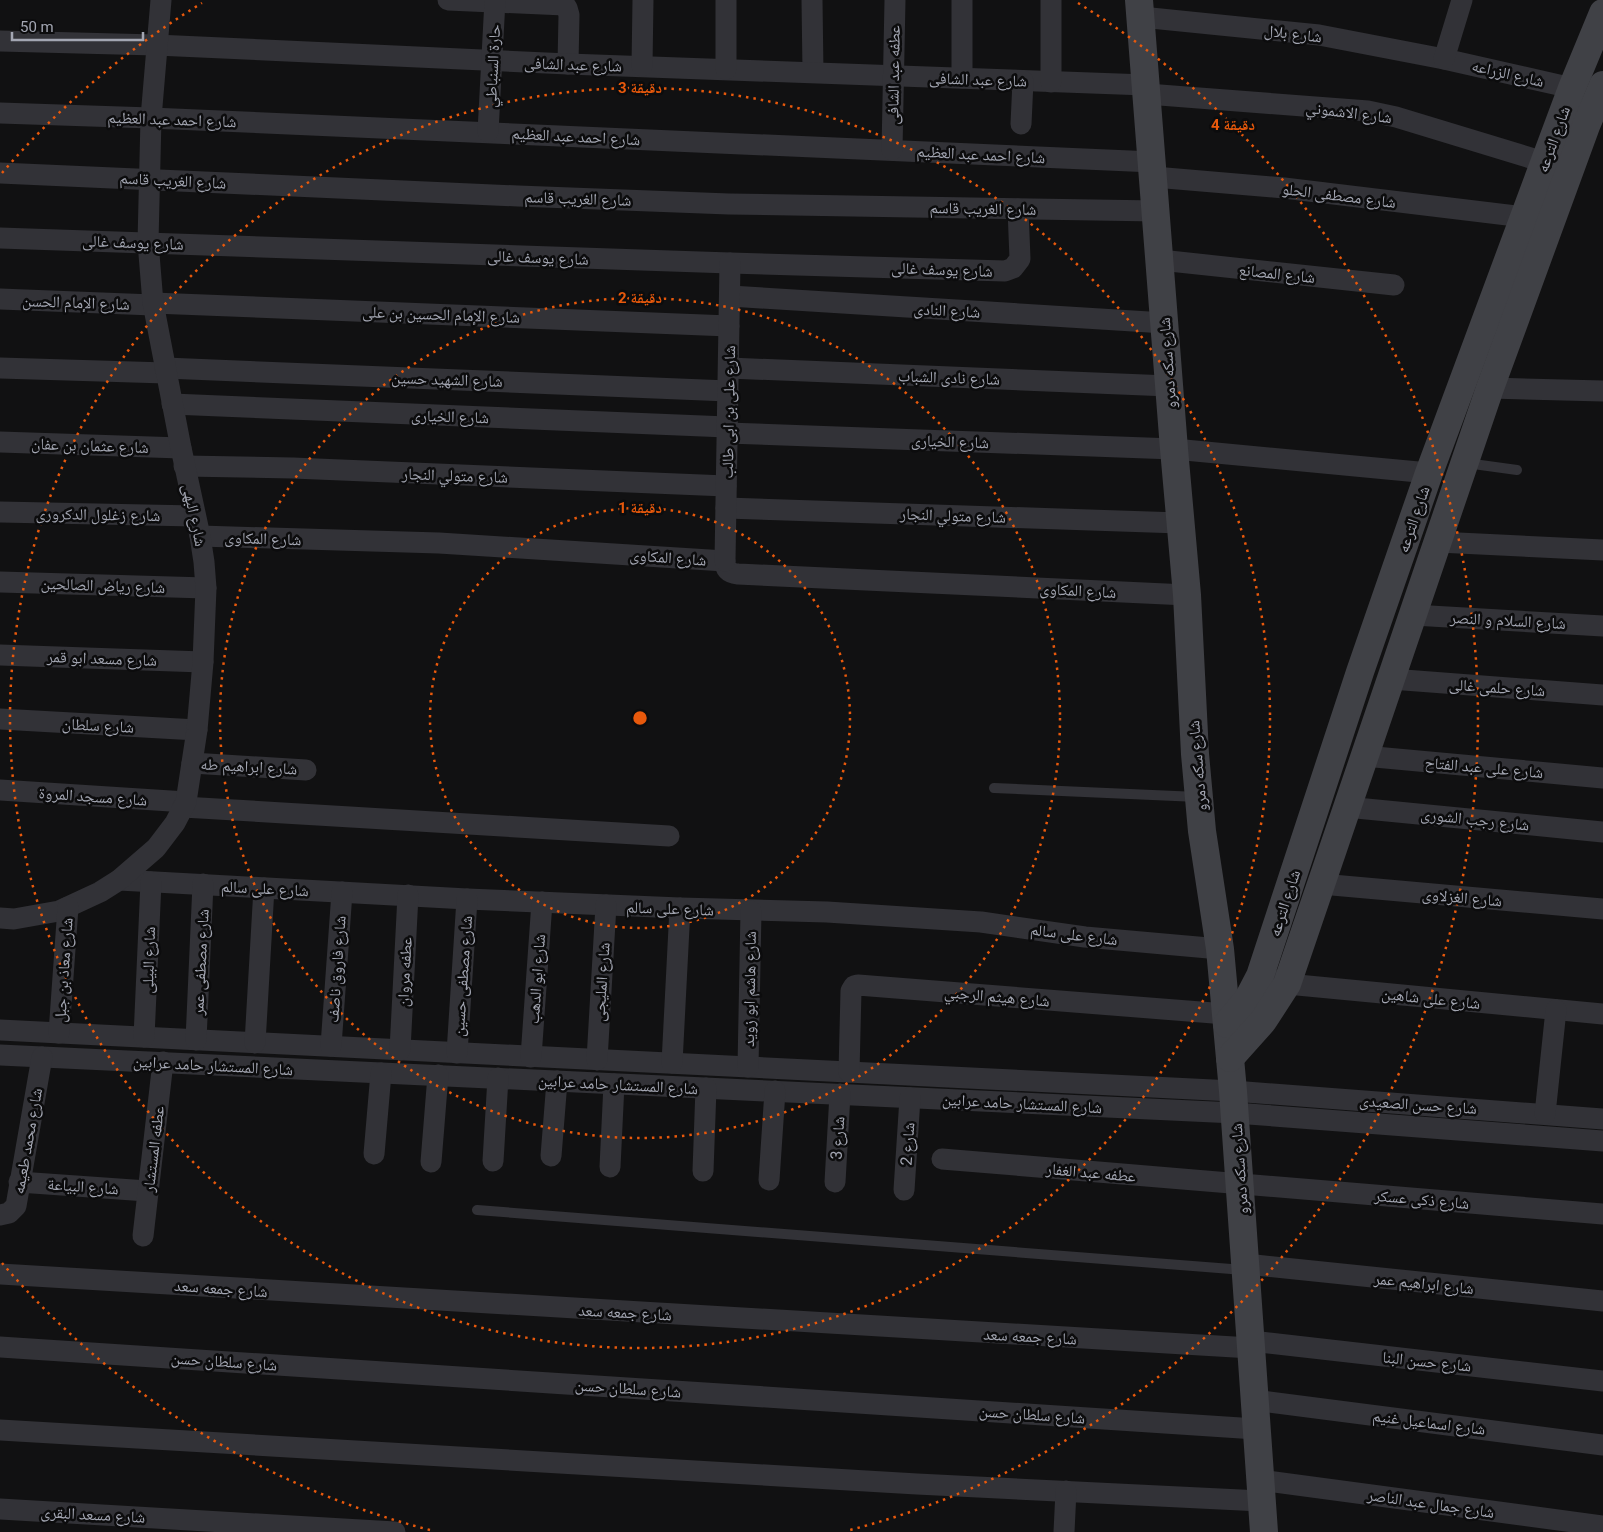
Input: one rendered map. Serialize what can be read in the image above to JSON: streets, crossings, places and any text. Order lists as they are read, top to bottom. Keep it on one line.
{"streets":{"main road":["شارع الترعه","شارع سكه دمرو"],"street":["شارع بلال","شارع عبد الشافى","حارة السنباطي","شارع الزراعه","عطفه عبد الشافى","شارع الاشموني","شارع احمد عبد العظيم","شارع الغريب قاسم","شارع مصطفى الحلو","شارع يوسف غالى","شارع المصانع","شارع الإمام الحسن","شارع النادى","شارع الإمام الحسين بن على","شارع نادى الشباب","شارع الشهيد حسين","شارع على بن ابى طالب","شارع الخيارى","شارع عثمان بن عفان","شارع متولي النجار","شارع زغلول الدكرورى","شارع البهى","شارع المكاوى","شارع رياض الصالحين","شارع السلام و النصر","شارع مسعد ابو قمر","شارع حلمى غالى","شارع سلطان","شارع ابراهيم طه","شارع على عبد الفتاح","شارع مسجد المروة","شارع رجب الشورى","شارع على سالم","شارع الغزلاوى","شارع البيلى","شارع مصطفى عمر","شارع فاروق ناصف","شارع معاذ بن جبل","عطفه مروان","شارع مصطفى حسين","شارع ابو الدهب","شارع المليجى","شارع هاشم ابو زويد","شارع هيثم الرجبي","شارع على شاهين","شارع المستشار حامد عرابين","شارع حسن الصعيدى","شارع 3","شارع محمد طعيمه","شارع 2","عطفه المستشار","عطفه عبد الغفار","شارع البياعة","شارع ذكى عسكر","شارع ابراهيم عمر","شارع جمعه سعد","شارع سلطان حسن","شارع حسن البنا","شارع اسماعيل غنيم","شارع جمال عبد الناصر","شارع مسعد البقرى"]},"crossings":[["شارع بلال","شارع الزراعه"],["شارع بلال","شارع سكه دمرو"],["شارع عبد الشافى","حارة السنباطي"],["شارع عبد الشافى","عطفه عبد الشافى"],["شارع عبد الشافى","شارع الاشموني"],["شارع عبد الشافى","شارع سكه دمرو"],["شارع عبد الشافى","شارع البهى"],["حارة السنباطي","شارع احمد عبد العظيم"],["شارع الزراعه","شارع الترعه"],["عطفه عبد الشافى","شارع احمد عبد العظيم"],["شارع الاشموني","شارع الترعه"],["شارع الاشموني","شارع سكه دمرو"],["شارع احمد عبد العظيم","شارع مصطفى الحلو"],["شارع احمد عبد العظيم","شارع سكه دمرو"],["شارع احمد عبد العظيم","شارع البهى"],["شارع الترعه","شارع مصطفى الحلو"],["شارع الترعه","شارع سكه دمرو"],["شارع الترعه","شارع الخيارى"],["شارع الترعه","شارع السلام و النصر"],["شارع الترعه","شارع حلمى غالى"],["شارع الترعه","شارع على عبد الفتاح"],["شارع الترعه","شارع رجب الشورى"],["شارع الترعه","شارع الغزلاوى"],["شارع الترعه","شارع هيثم الرجبي"],["شارع الترعه","شارع على شاهين"],["شارع الغريب قاسم","شارع يوسف غالى"],["شارع الغريب قاسم","شارع سكه دمرو"],["شارع الغريب قاسم","شارع البهى"],["شارع مصطفى الحلو","شارع سكه دمرو"],["شارع يوسف غالى","شارع على بن ابى طالب"],["شارع يوسف غالى","شارع البهى"],["شارع المصانع","شارع سكه دمرو"],["شارع الإمام الحسن","شارع الإمام الحسين بن على"],["شارع الإمام الحسن","شارع البهى"],["شارع النادى","شارع سكه دمرو"],["شارع النادى","شارع على بن ابى طالب"],["شارع الإمام الحسين بن على","شارع على بن ابى طالب"],["شارع الإمام الحسين بن على","شارع البهى"],["شارع سكه دمرو","شارع نادى الشباب"],["شارع سكه دمرو","شارع الخيارى"],["شارع سكه دمرو","شارع متولي النجار"],["شارع سكه دمرو","شارع المكاوى"],["شارع سكه دمرو","شارع على سالم"],["شارع سكه دمرو","شارع هيثم الرجبي"],["شارع سكه دمرو","شارع المستشار حامد عرابين"],["شارع سكه دمرو","شارع حسن الصعيدى"],["شارع سكه دمرو","عطفه عبد الغفار"],["شارع سكه دمرو","شارع ذكى عسكر"],["شارع سكه دمرو","شارع ابراهيم عمر"],["شارع سكه دمرو","شارع جمعه سعد"],["شارع سكه دمرو","شارع سلطان حسن"],["شارع سكه دمرو","شارع حسن البنا"],["شارع سكه دمرو","شارع اسماعيل غنيم"],["شارع سكه دمرو","شارع جمال عبد الناصر"],["شارع نادى الشباب","شارع على بن ابى طالب"],["شارع الشهيد حسين","شارع على بن ابى طالب"],["شارع الشهيد حسين","شارع البهى"],["شارع على بن ابى طالب","شارع الخيارى"],["شارع على بن ابى طالب","شارع متولي النجار"],["شارع على بن ابى طالب","شارع المكاوى"],["شارع الخيارى","شارع البهى"],["شارع عثمان بن عفان","شارع متولي النجار"],["شارع عثمان بن عفان","شارع البهى"],["شارع متولي النجار","شارع البهى"],["شارع زغلول الدكرورى","شارع البهى"],["شارع زغلول الدكرورى","شارع المكاوى"],["شارع البهى","شارع المكاوى"],["شارع البهى","شارع رياض الصالحين"],["شارع البهى","شارع مسعد ابو قمر"],["شارع البهى","شارع سلطان"],["شارع البهى","شارع ابراهيم طه"],["شارع البهى","شارع مسجد المروة"],["شارع البهى","شارع على سالم"],["شارع البهى","شارع معاذ بن جبل"],["شارع على سالم","شارع البيلى"],["شارع على سالم","شارع مصطفى عمر"],["شارع على سالم","شارع فاروق ناصف"],["شارع على سالم","عطفه مروان"],["شارع على سالم","شارع مصطفى حسين"],["شارع على سالم","شارع ابو الدهب"],["شارع على سالم","شارع المليجى"],["شارع على سالم","شارع هاشم ابو زويد"],["شارع البيلى","شارع المستشار حامد عرابين"],["شارع مصطفى عمر","شارع المستشار حامد عرابين"],["شارع فاروق ناصف","شارع المستشار حامد عرابين"],["شارع معاذ بن جبل","شارع المستشار حامد عرابين"],["عطفه مروان","شارع المستشار حامد عرابين"],["شارع مصطفى حسين","شارع المستشار حامد عرابين"],["شارع ابو الدهب","شارع المستشار حامد عرابين"],["شارع المليجى","شارع المستشار حامد عرابين"],["شارع هاشم ابو زويد","شارع المستشار حامد عرابين"],["شارع هيثم الرجبي","شارع المستشار حامد عرابين"],["شارع المستشار حامد عرابين","شارع حسن الصعيدى"],["شارع المستشار حامد عرابين","شارع 3"],["شارع المستشار حامد عرابين","شارع محمد طعيمه"],["شارع المستشار حامد عرابين","شارع 2"],["شارع المستشار حامد عرابين","عطفه المستشار"],["شارع محمد طعيمه","شارع البياعة"],["عطفه المستشار","شارع البياعة"],["عطفه عبد الغفار","شارع ذكى عسكر"],["شارع جمعه سعد","شارع حسن البنا"]],"scale_bar":"50 m","rings":["3 دقيقة","4 دقيقة","2 دقيقة","1 دقيقة"]}
